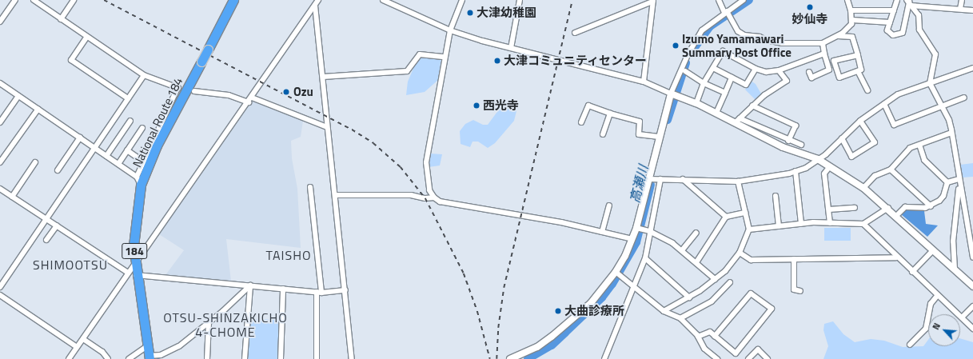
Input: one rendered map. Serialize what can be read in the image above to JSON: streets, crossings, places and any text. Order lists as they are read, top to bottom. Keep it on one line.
{"streets":{"highway":["National Route 184","184"]},"districts":["TAISHO","SHIMOOTSU","OTSU-SHINZAKICHO 4-CHOME"],"water":["高瀬川"],"places":["妙仙寺","大津幼稚園","Izumo Yamamawari Summary Post Office","大津コミュニティセンター","Ozu","西光寺","大曲診療所"],"north":"top left"}
